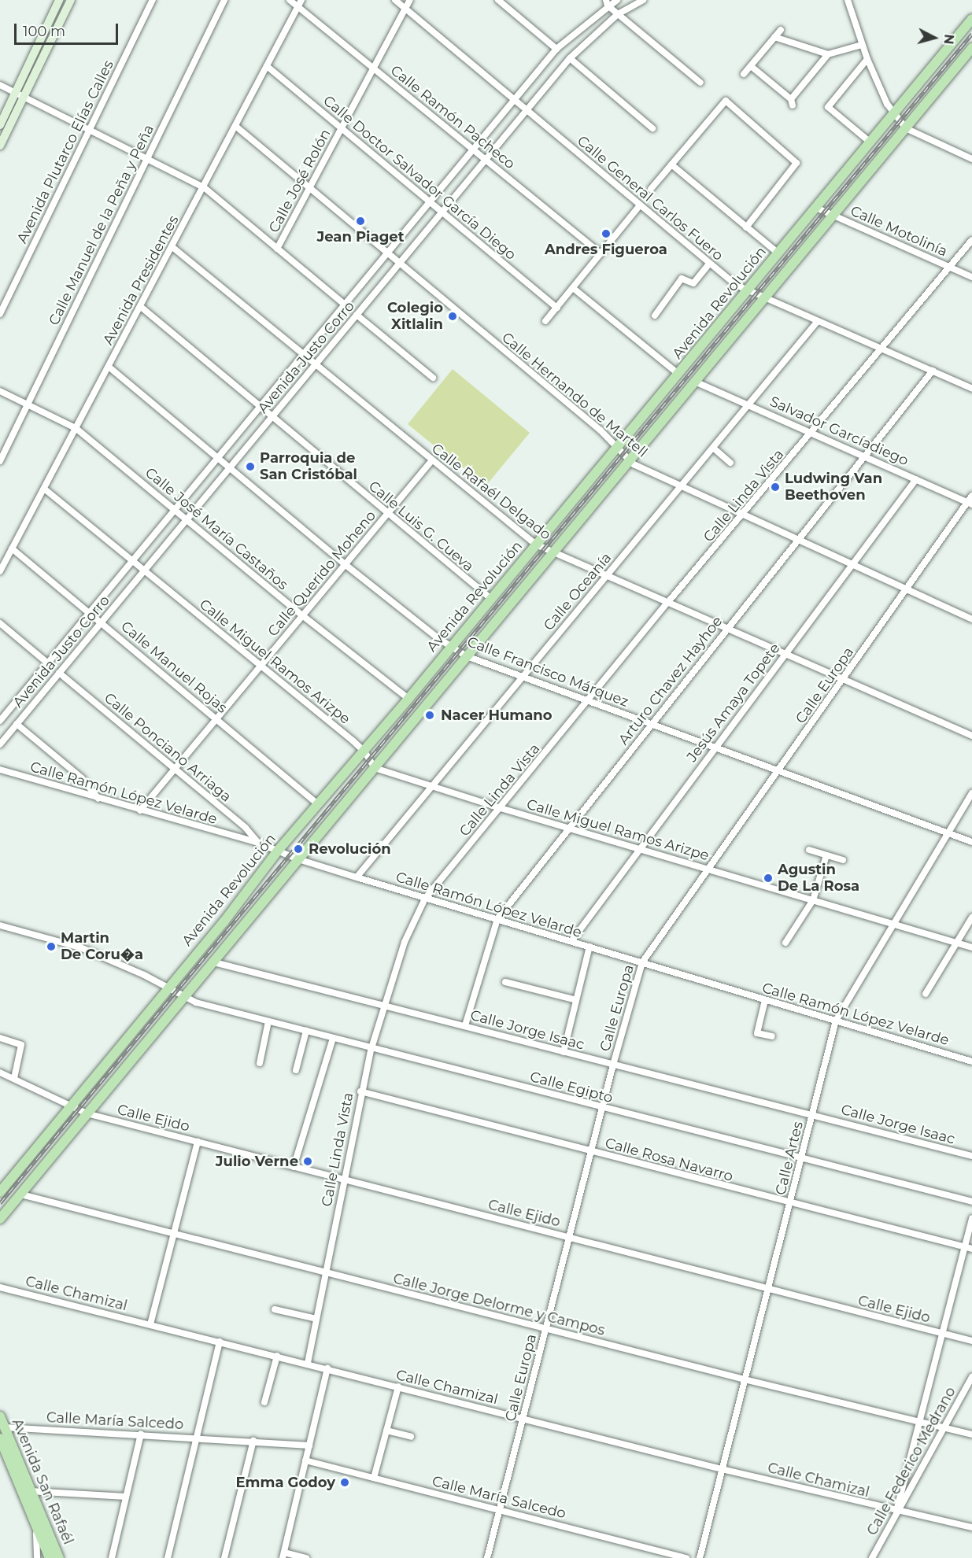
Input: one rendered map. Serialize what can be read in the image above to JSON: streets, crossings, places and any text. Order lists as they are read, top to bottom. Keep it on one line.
{"streets":{"main road":["Avenida Revolución","Avenida San Rafaél"],"street":["Calle Ramón Pacheco","Avenida Plutarco Elías Calles","Calle Doctor Salvador García Diego","Calle José Rolón","Calle General Carlos Fuero","Calle Manuel de la Peña y Peña","Calle Motolinía","Avenida Presidentes","Avenida Justo Corro","Calle Hernando de Martell","Salvador Garcíadiego","Calle Rafaél Delgado","Calle Linda Vista","Calle Luis G. Cueva","Calle José María Castaños","Calle Querido Moheno","Calle Oceanía","Calle Miguel Ramos Arizpe","Calle Manuel Rojas","Calle Francisco Márquez","Arturo Chavez Hayhoe","Calle Europa","Jesús Amaya Topete","Calle Ponciano Arriaga","Calle Ramón López Velarde","Calle Jorge Isaac","Calle Egipto","Calle Ejido","Calle Artes","Calle Rosa Navarro","Calle Chamizal","Calle Jorge Delorme y Campos","Calle María Salcedo","Calle Federico Medrano"]},"crossings":[["Calle Ramón Pacheco","Calle José Rolón"],["Calle Ramón Pacheco","Avenida Presidentes"],["Calle Ramón Pacheco","Avenida Justo Corro"],["Calle Doctor Salvador García Diego","Calle José Rolón"],["Calle Doctor Salvador García Diego","Avenida Presidentes"],["Calle Doctor Salvador García Diego","Avenida Justo Corro"],["Calle José Rolón","Calle General Carlos Fuero"],["Calle José Rolón","Calle Hernando de Martell"],["Calle General Carlos Fuero","Avenida Revolución"],["Calle General Carlos Fuero","Avenida Justo Corro"],["Calle General Carlos Fuero","Calle Linda Vista"],["Calle General Carlos Fuero","Calle Oceanía"],["Calle General Carlos Fuero","Arturo Chavez Hayhoe"],["Calle Manuel de la Peña y Peña","Calle José María Castaños"],["Calle Motolinía","Avenida Revolución"],["Calle Motolinía","Calle Linda Vista"],["Avenida Presidentes","Calle Hernando de Martell"],["Avenida Presidentes","Calle Rafaél Delgado"],["Avenida Presidentes","Calle Luis G. Cueva"],["Avenida Presidentes","Calle José María Castaños"],["Avenida Presidentes","Calle Miguel Ramos Arizpe"],["Avenida Presidentes","Calle Manuel Rojas"],["Avenida Presidentes","Calle Francisco Márquez"],["Avenida Revolución","Calle Hernando de Martell"],["Avenida Revolución","Calle Rafaél Delgado"],["Avenida Revolución","Calle Luis G. Cueva"],["Avenida Revolución","Calle José María Castaños"],["Avenida Revolución","Calle Miguel Ramos Arizpe"],["Avenida Revolución","Calle Manuel Rojas"],["Avenida Revolución","Calle Francisco Márquez"],["Avenida Revolución","Calle Ramón López Velarde"],["Avenida Revolución","Calle Egipto"],["Avenida Revolución","Calle Ejido"],["Avenida Justo Corro","Calle Hernando de Martell"],["Avenida Justo Corro","Calle Rafaél Delgado"],["Avenida Justo Corro","Calle Luis G. Cueva"],["Avenida Justo Corro","Calle José María Castaños"],["Avenida Justo Corro","Calle Miguel Ramos Arizpe"],["Avenida Justo Corro","Calle Manuel Rojas"],["Avenida Justo Corro","Calle Francisco Márquez"],["Avenida Justo Corro","Calle Ponciano Arriaga"],["Calle Hernando de Martell","Calle Linda Vista"],["Calle Hernando de Martell","Calle Oceanía"],["Calle Hernando de Martell","Arturo Chavez Hayhoe"],["Calle Hernando de Martell","Calle Europa"],["Calle Hernando de Martell","Jesús Amaya Topete"],["Salvador Garcíadiego","Calle Linda Vista"],["Salvador Garcíadiego","Calle Oceanía"],["Salvador Garcíadiego","Arturo Chavez Hayhoe"],["Salvador Garcíadiego","Calle Europa"],["Salvador Garcíadiego","Jesús Amaya Topete"],["Calle Rafaél Delgado","Calle Linda Vista"],["Calle Rafaél Delgado","Calle Querido Moheno"],["Calle Rafaél Delgado","Calle Oceanía"],["Calle Rafaél Delgado","Arturo Chavez Hayhoe"],["Calle Rafaél Delgado","Calle Europa"],["Calle Rafaél Delgado","Jesús Amaya Topete"],["Calle Linda Vista","Calle Miguel Ramos Arizpe"],["Calle Linda Vista","Calle Francisco Márquez"],["Calle Linda Vista","Calle Ramón López Velarde"],["Calle Linda Vista","Calle Jorge Isaac"],["Calle Linda Vista","Calle Egipto"],["Calle Linda Vista","Calle Ejido"],["Calle Linda Vista","Calle Rosa Navarro"],["Calle Linda Vista","Calle Chamizal"],["Calle Linda Vista","Calle Jorge Delorme y Campos"],["Calle Luis G. Cueva","Calle Querido Moheno"],["Calle José María Castaños","Calle Querido Moheno"],["Calle Querido Moheno","Calle Miguel Ramos Arizpe"],["Calle Querido Moheno","Calle Manuel Rojas"],["Calle Querido Moheno","Calle Francisco Márquez"],["Calle Querido Moheno","Calle Ponciano Arriaga"],["Calle Querido Moheno","Calle Ramón López Velarde"],["Calle Oceanía","Calle Miguel Ramos Arizpe"],["Calle Oceanía","Calle Francisco Márquez"],["Calle Oceanía","Calle Ramón López Velarde"],["Calle Miguel Ramos Arizpe","Arturo Chavez Hayhoe"],["Calle Miguel Ramos Arizpe","Calle Europa"],["Calle Miguel Ramos Arizpe","Jesús Amaya Topete"],["Calle Miguel Ramos Arizpe","Calle Artes"],["Calle Francisco Márquez","Arturo Chavez Hayhoe"],["Calle Francisco Márquez","Calle Europa"],["Calle Francisco Márquez","Jesús Amaya Topete"],["Calle Francisco Márquez","Calle Artes"],["Arturo Chavez Hayhoe","Calle Ramón López Velarde"],["Arturo Chavez Hayhoe","Calle Jorge Isaac"],["Calle Europa","Calle Ramón López Velarde"],["Calle Europa","Calle Jorge Isaac"],["Calle Europa","Calle Egipto"],["Calle Europa","Calle Ejido"],["Calle Europa","Calle Rosa Navarro"],["Calle Europa","Calle Chamizal"],["Calle Europa","Calle Jorge Delorme y Campos"],["Calle Europa","Calle María Salcedo"],["Jesús Amaya Topete","Calle Ramón López Velarde"],["Calle Ponciano Arriaga","Calle Ramón López Velarde"],["Calle Ramón López Velarde","Calle Artes"],["Calle Jorge Isaac","Calle Artes"],["Calle Egipto","Calle Artes"],["Calle Ejido","Calle Artes"],["Calle Artes","Calle Rosa Navarro"],["Calle Artes","Calle Chamizal"],["Calle Artes","Calle Jorge Delorme y Campos"],["Calle Chamizal","Calle Federico Medrano"],["Calle Jorge Delorme y Campos","Calle Federico Medrano"],["Calle María Salcedo","Avenida San Rafaél"]],"places":["Jean Piaget","Andres Figueroa","Colegio Xitlalin","Parroquia de San Cristóbal","Ludwing Van Beethoven","Nacer Humano","Revolución","Agustin De La Rosa","Martin De Coru�a","Julio Verne","Emma Godoy"],"scale_bar":"100 m","north":"right"}
